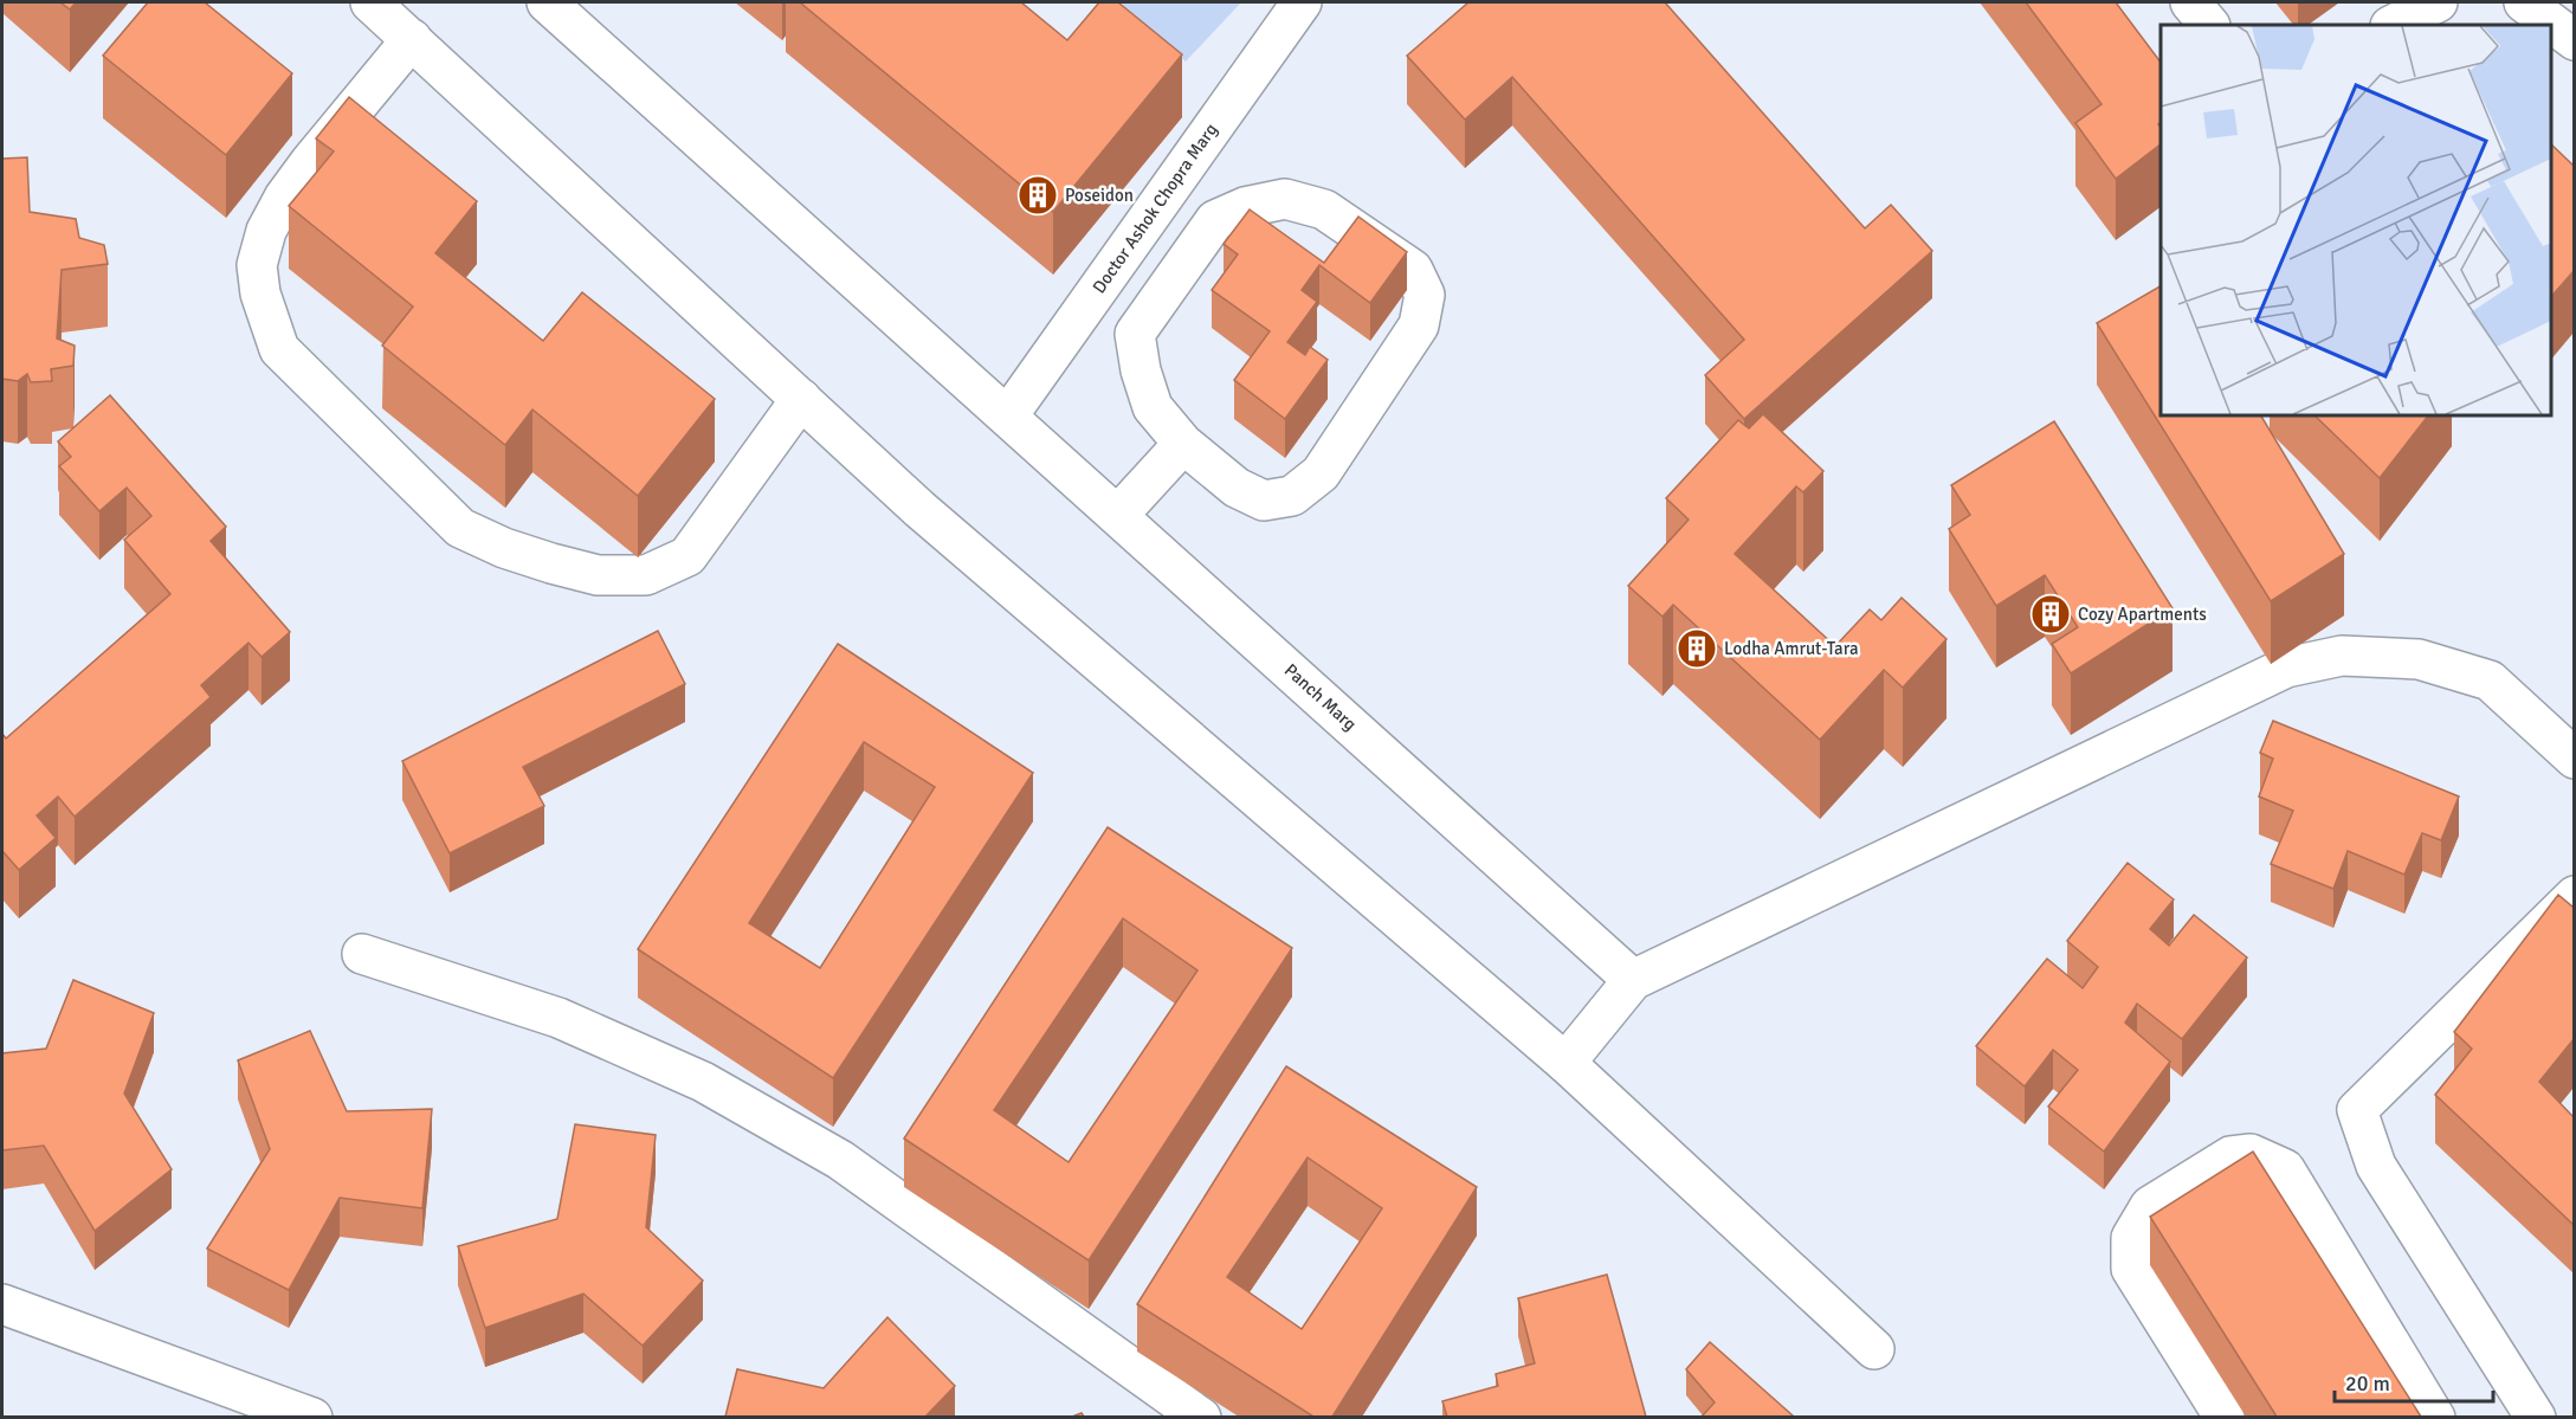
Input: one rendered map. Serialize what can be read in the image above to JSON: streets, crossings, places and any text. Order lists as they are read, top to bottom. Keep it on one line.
{"streets":{"street":["Doctor Ashok Chopra Marg","Panch Marg"]},"crossings":[["Doctor Ashok Chopra Marg","Panch Marg"]],"places":{"building":["Poseidon","Cozy Apartments","Lodha Amrut-Tara"]},"scale_bar":"20 m"}
